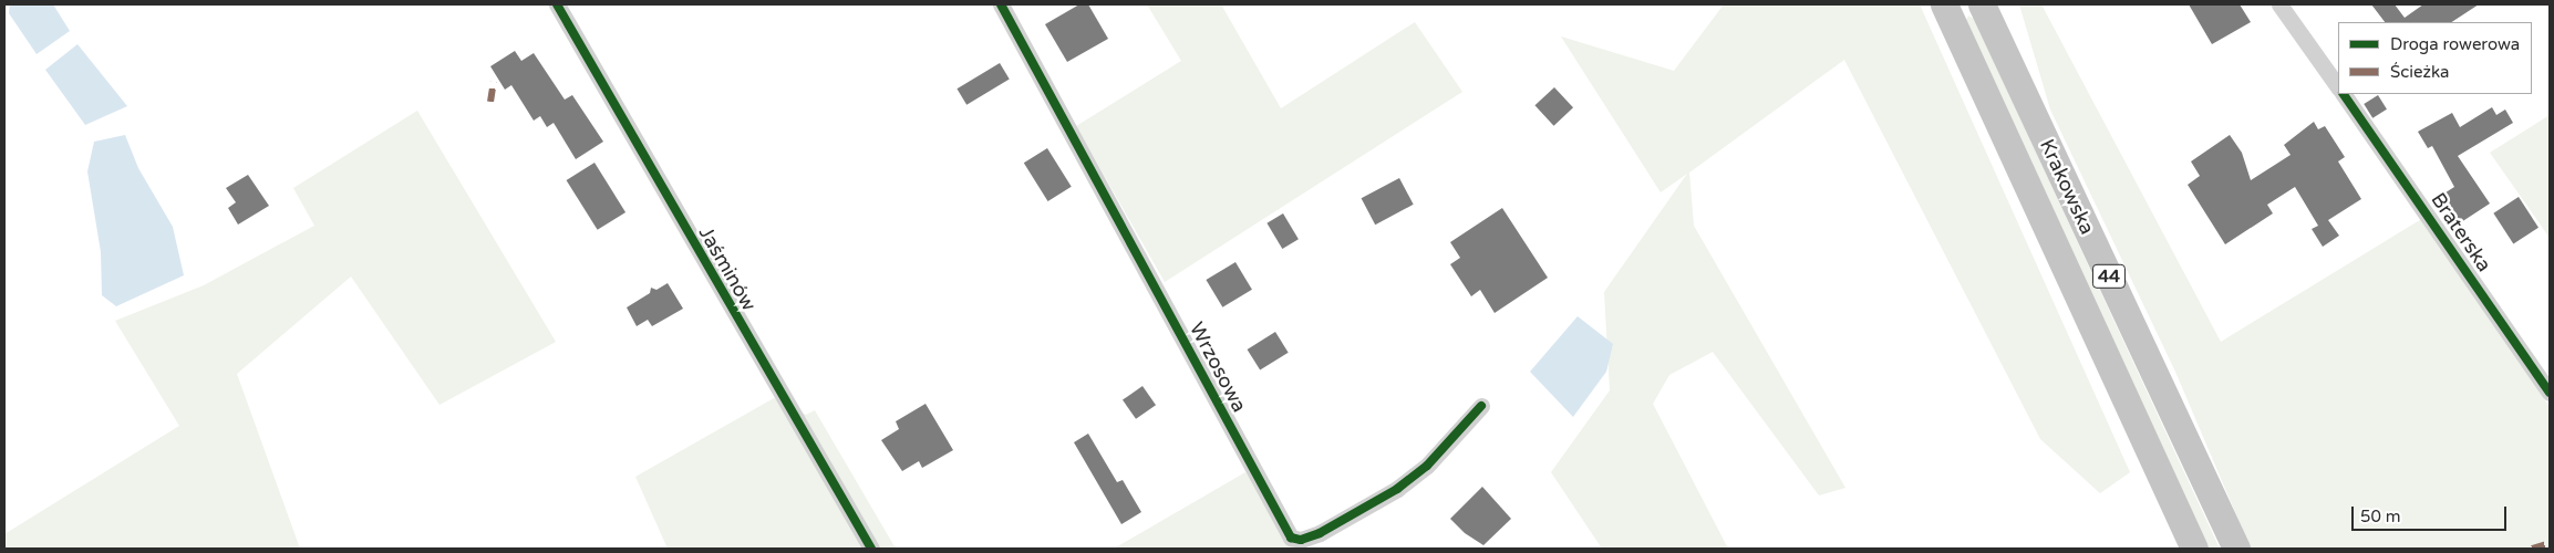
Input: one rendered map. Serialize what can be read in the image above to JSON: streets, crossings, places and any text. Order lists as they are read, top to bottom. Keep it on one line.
{"streets":{"main road":["Krakowska","44"],"street":["Braterska","Jaśminów","Wrzosowa"]},"legend":["Droga rowerowa","Ścieżka"],"scale_bar":"50 m"}
